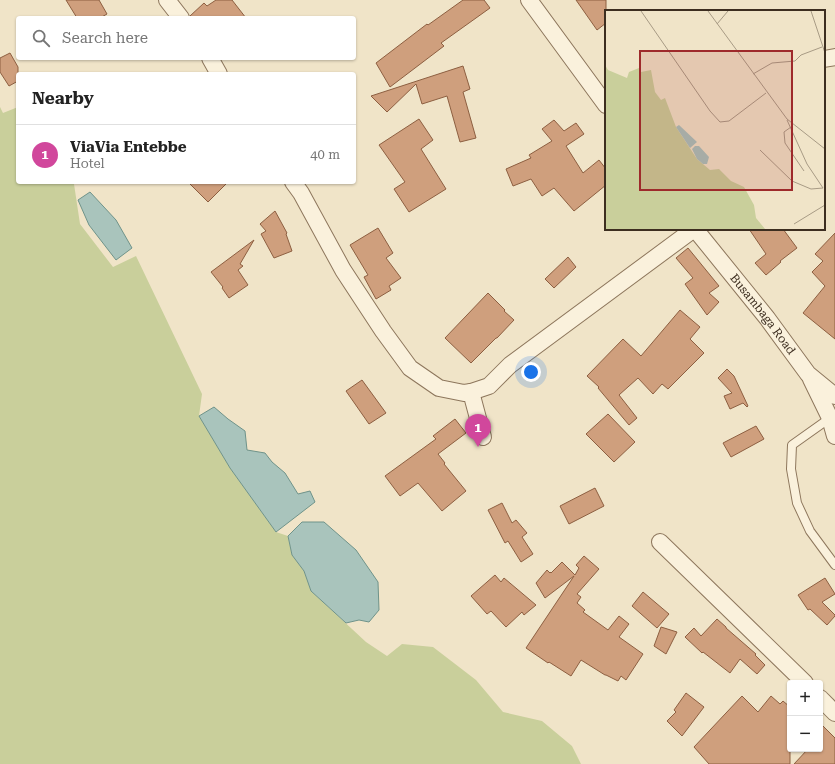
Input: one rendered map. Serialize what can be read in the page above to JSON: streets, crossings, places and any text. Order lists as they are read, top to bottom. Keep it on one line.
{"streets":{"street":["Busambaga Road"]},"page":{"search":"Search here","heading":"Nearby","list":[{"mark":"1","name":"ViaVia Entebbe","note":"Hotel","value":"40 m"}],"pins":"1","map_buttons":["+","−"]}}
